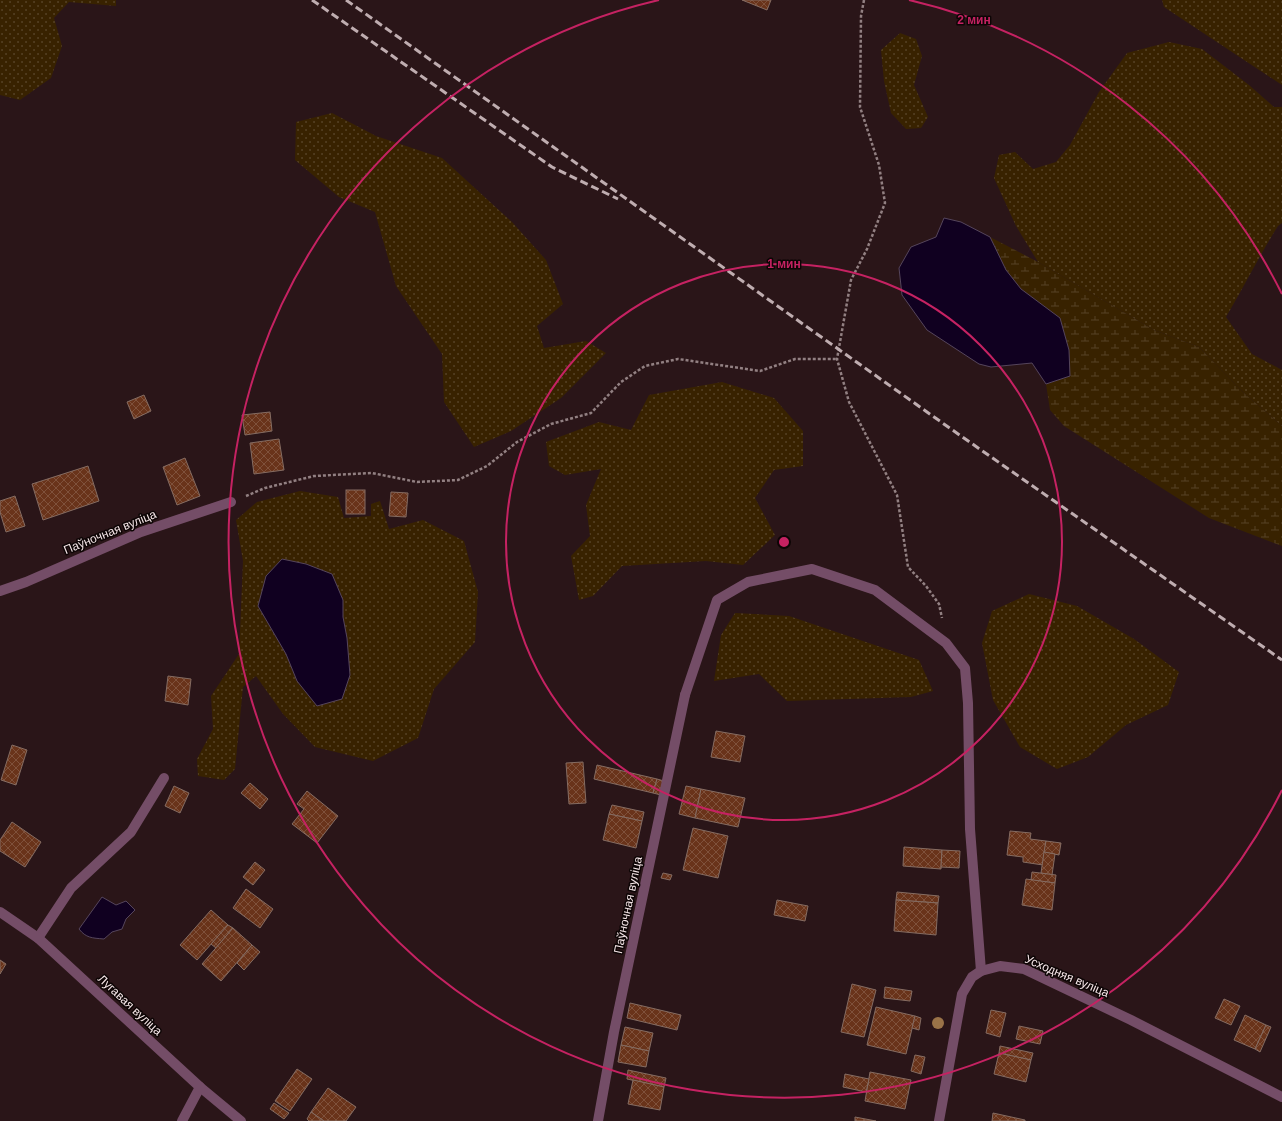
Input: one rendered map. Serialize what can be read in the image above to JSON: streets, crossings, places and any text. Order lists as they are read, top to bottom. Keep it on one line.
{"streets":{"street":["Паўночная вуліца","Усходняя вуліца","Лугавая вуліца"]},"crossings":[["Паўночная вуліца","Усходняя вуліца"]],"rings":["2 мин","1 мин"]}
